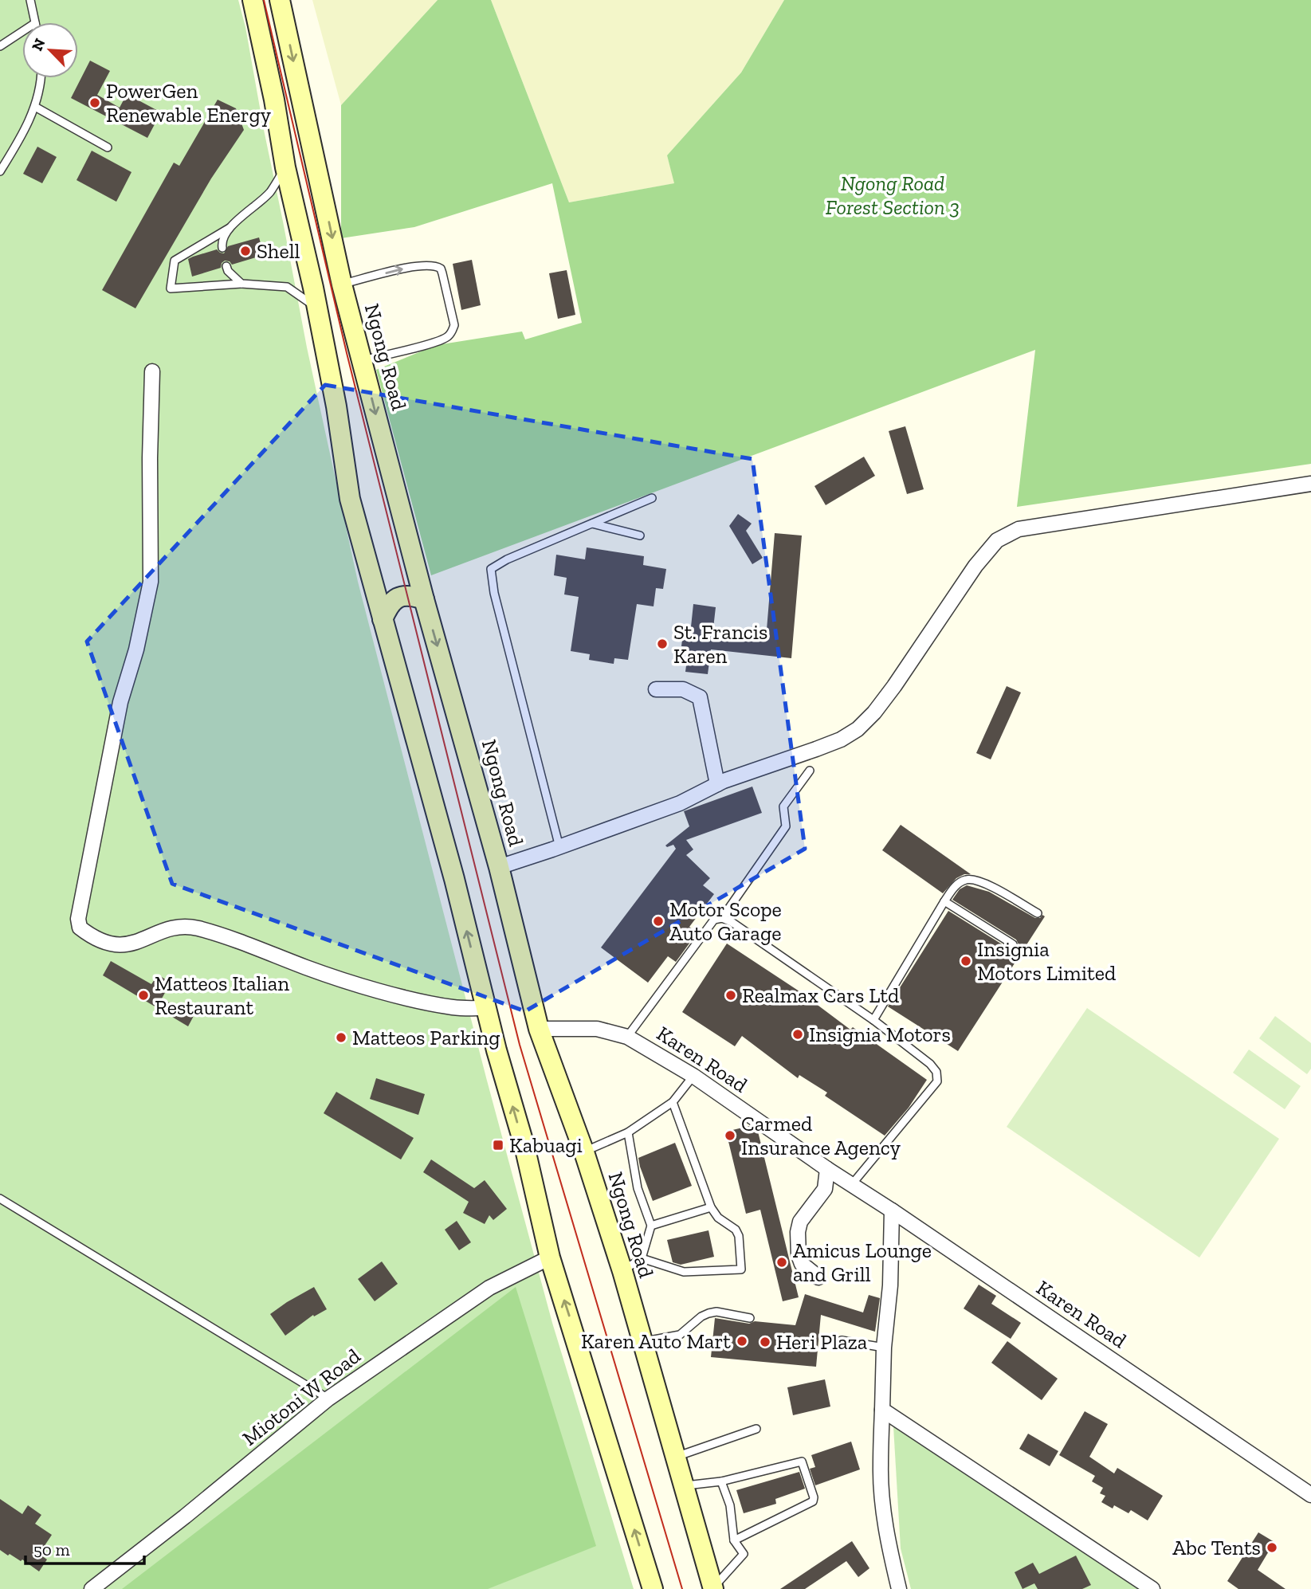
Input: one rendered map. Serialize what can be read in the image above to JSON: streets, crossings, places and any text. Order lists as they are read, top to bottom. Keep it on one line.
{"streets":{"main road":["Ngong Road"],"street":["Karen Road","Miotoni W Road"]},"crossings":[["Ngong Road","Karen Road"]],"parks":["Ngong Road Forest Section 3"],"places":{"other":["PowerGen Renewable Energy","Shell","St. Francis Karen","Motor Scope Auto Garage","Insignia Motors Limited","Matteos Italian Restaurant","Realmax Cars Ltd","Insignia Motors","Matteos Parking","Carmed Insurance Agency","Amicus Lounge and Grill","Karen Auto Mart","Heri Plaza","Abc Tents"],"transit":["Kabuagi"]},"scale_bar":"50 m","north":"top left"}
